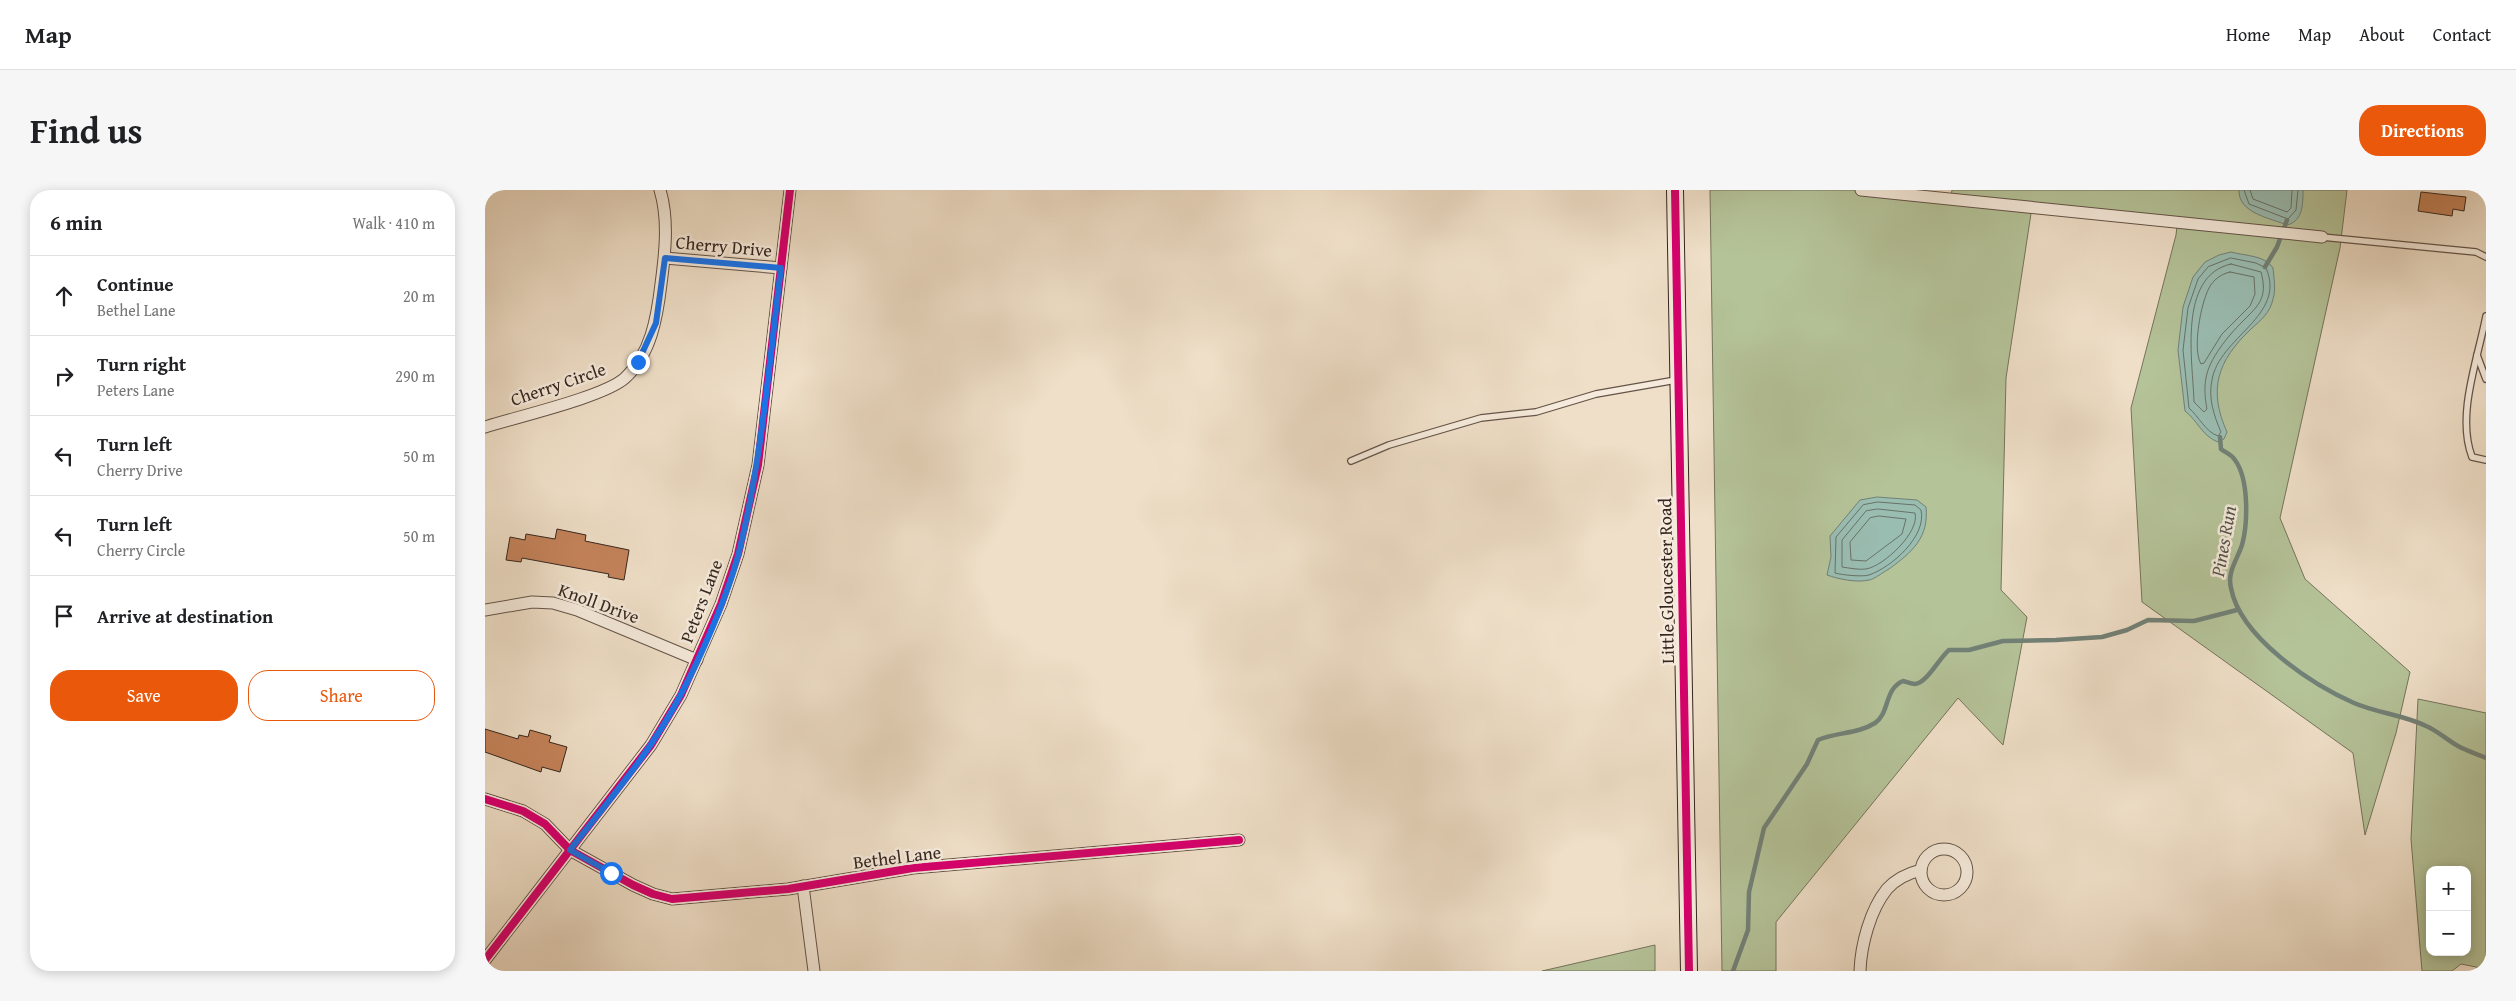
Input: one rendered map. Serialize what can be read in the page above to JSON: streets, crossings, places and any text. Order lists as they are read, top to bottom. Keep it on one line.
{"streets":{"street":["Cherry Drive","Cherry Circle","Little Gloucester Road","Peters Lane","Knoll Drive","Bethel Lane"]},"crossings":[["Cherry Drive","Cherry Circle"],["Cherry Drive","Peters Lane"],["Peters Lane","Knoll Drive"],["Peters Lane","Bethel Lane"]],"water":["Pines Run"],"page":{"header":"Map","nav":["Home","Map","About","Contact"],"title":"Find us","buttons":["Directions",["Save","Share"]],"heading":["6 min","Walk · 410 m"],"list":[["Continue","Bethel Lane","20 m"],["Turn right","Peters Lane","290 m"],["Turn left","Cherry Drive","50 m"],["Turn left","Cherry Circle","50 m"],"Arrive at destination"],"map_buttons":["+","−"]}}
